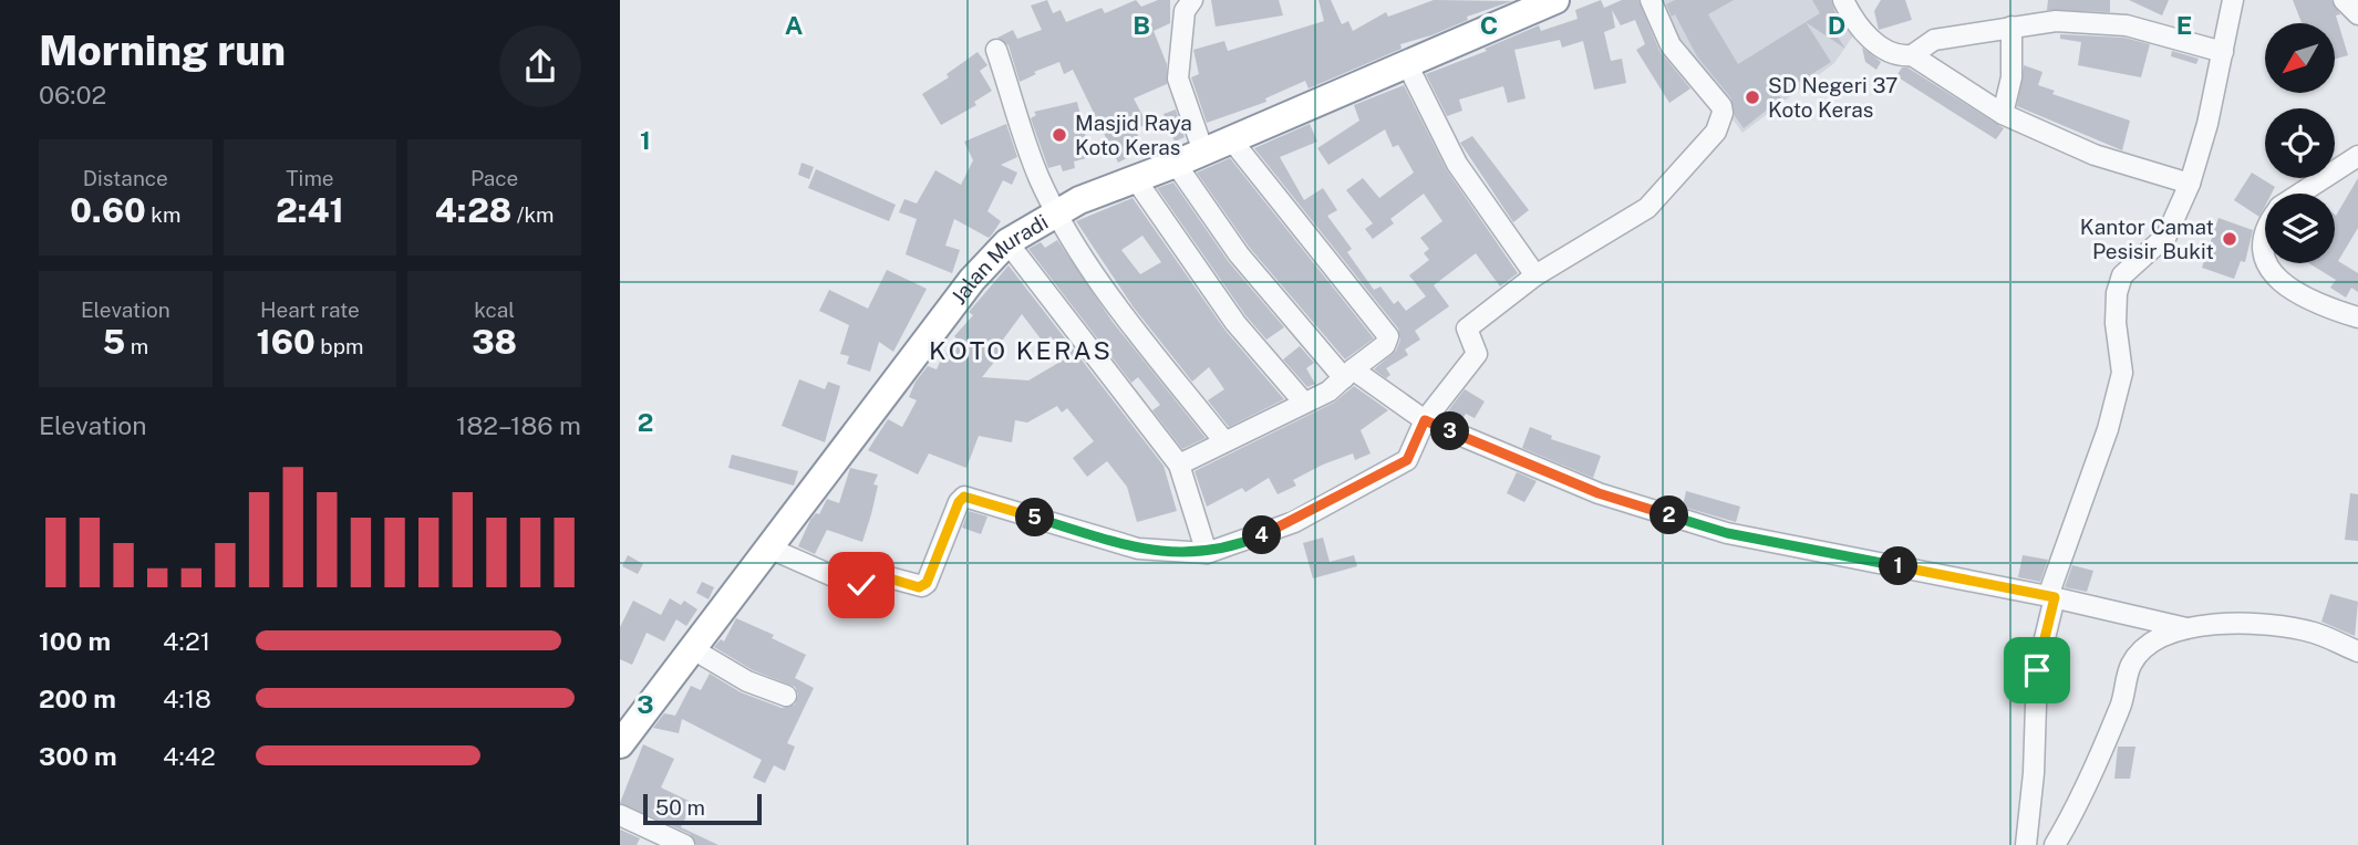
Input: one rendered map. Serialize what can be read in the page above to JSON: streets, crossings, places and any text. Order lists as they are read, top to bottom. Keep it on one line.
{"streets":{"highway":["Jalan Muradi"]},"districts":["KOTO KERAS"],"places":["SD Negeri 37 Koto Keras","Masjid Raya Koto Keras","Kantor Camat Pesisir Bukit"],"scale_bar":"50 m","north":"bottom left","page":{"heading":["Morning run","06:02"],"stats":[["Distance","0.60 km"],["Time","2:41"],["Pace","4:28 /km"],["Elevation","5 m"],["Heart rate","160 bpm"],["kcal","38"]],"chart":["Elevation","182–186 m"],"pins":["3","2","5","4","1"],"list":[{"name":"100 m","note":"4:21"},{"name":"200 m","note":"4:18"},{"name":"300 m","note":"4:42"}],"scale":"50 m"},"grid":{"columns":["A","B","C","D","E"],"rows":["1","2","3"]}}
